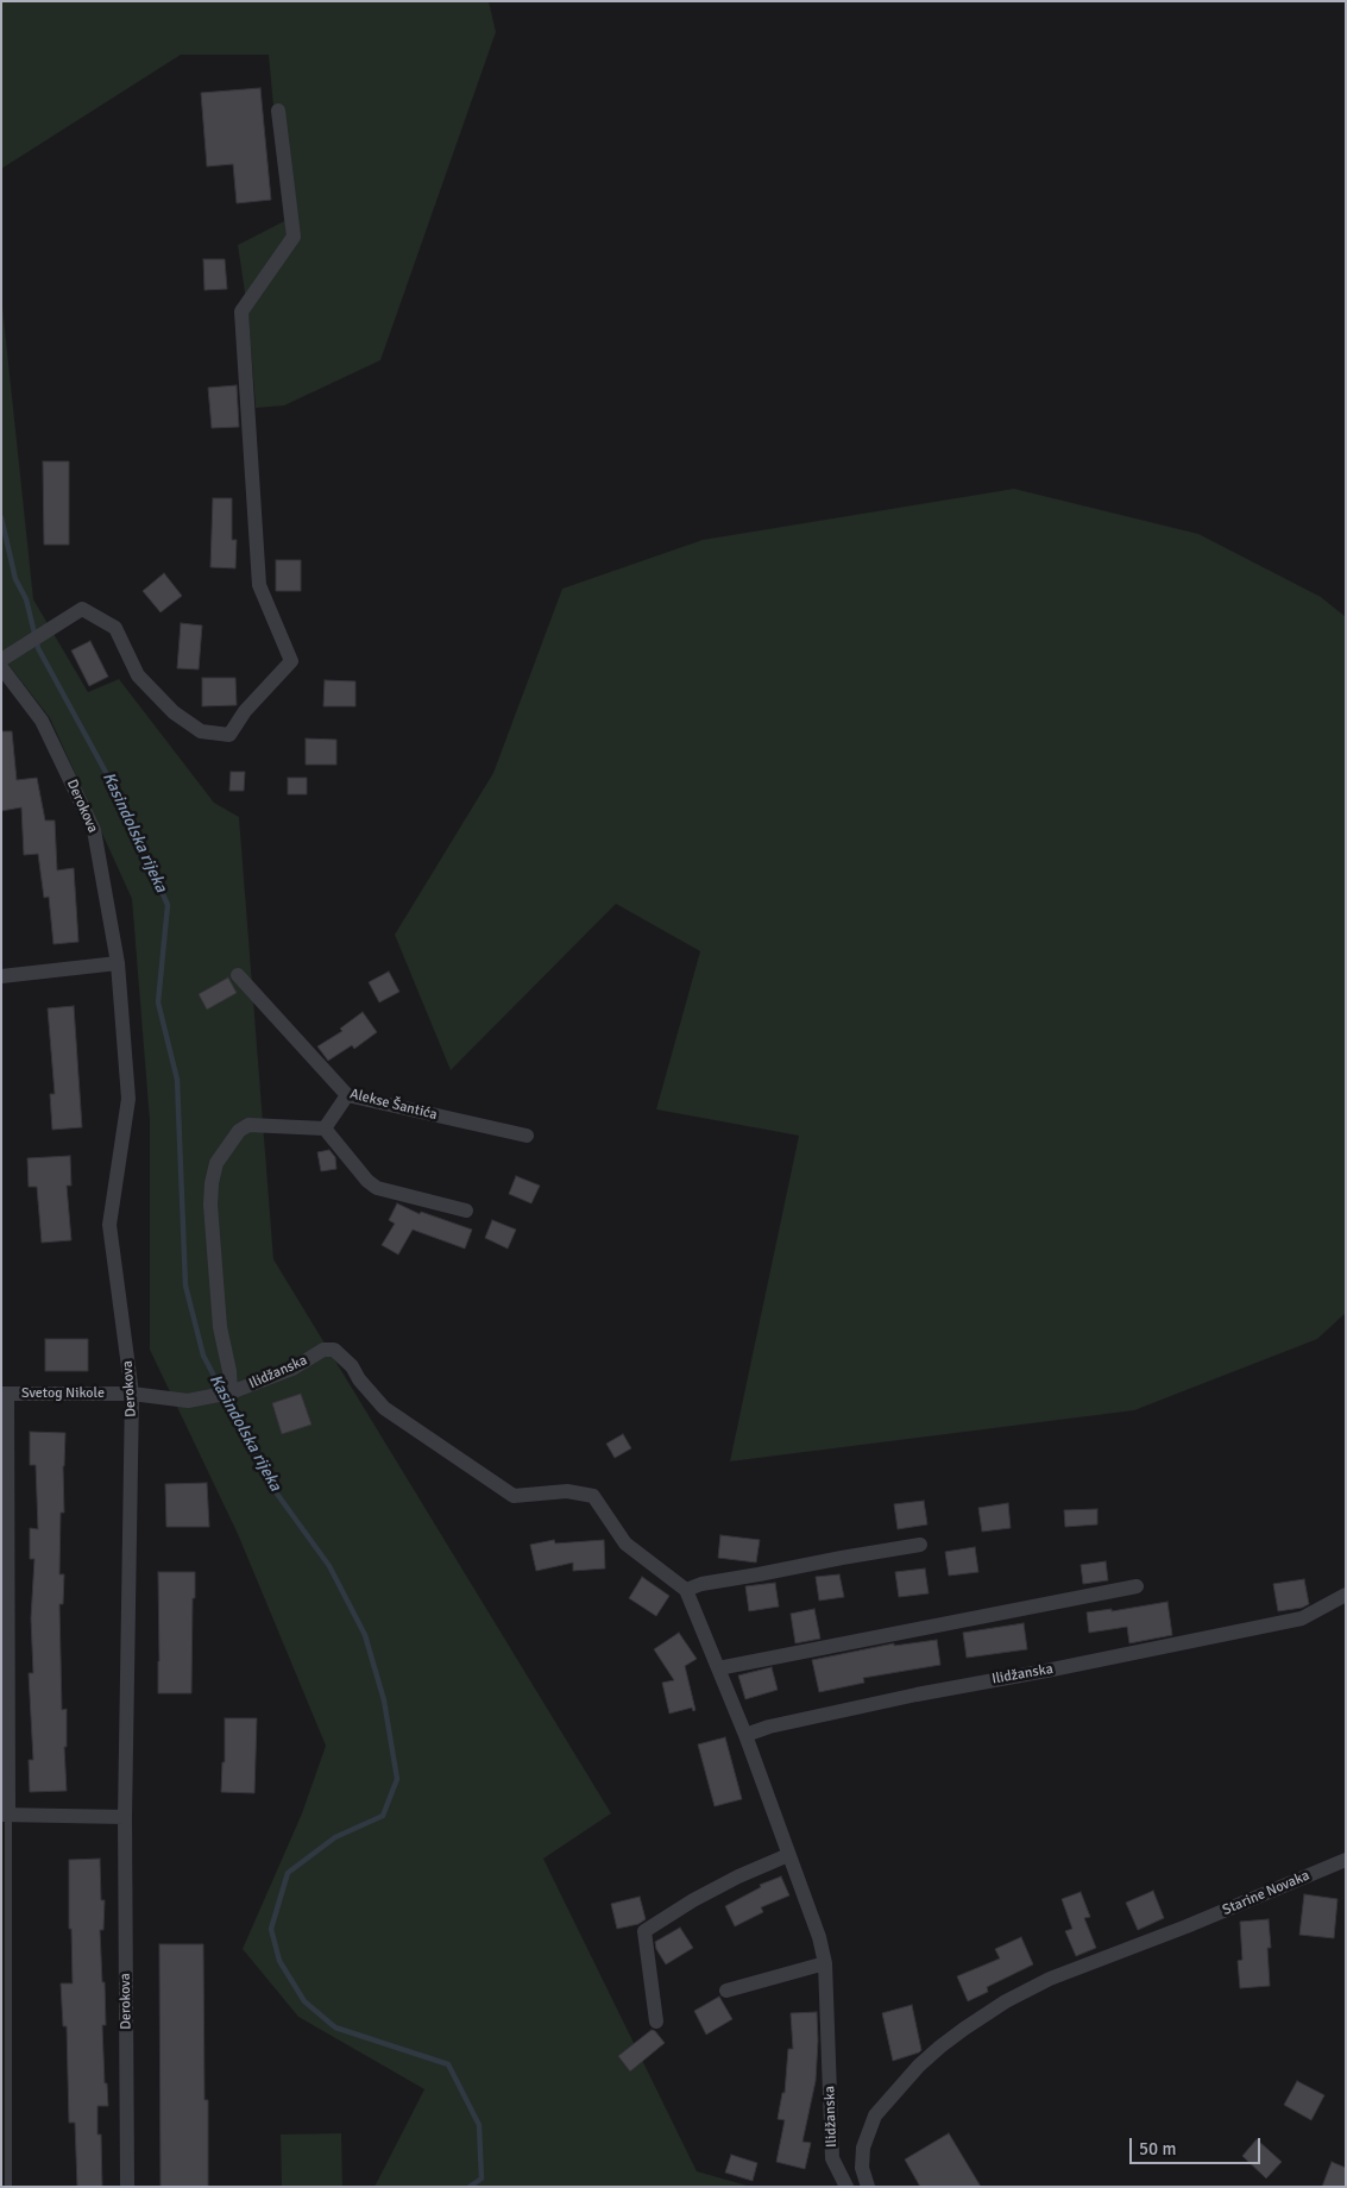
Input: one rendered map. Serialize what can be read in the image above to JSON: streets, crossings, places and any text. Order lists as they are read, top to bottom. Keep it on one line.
{"streets":{"street":["Derokova","Alekse Šantića","Ilidžanska","Svetog Nikole","Starine Novaka"]},"crossings":[["Derokova","Svetog Nikole"],["Ilidžanska","Svetog Nikole"],["Ilidžanska","Starine Novaka"]],"water":["Kasindolska rijeka"],"scale_bar":"50 m"}
